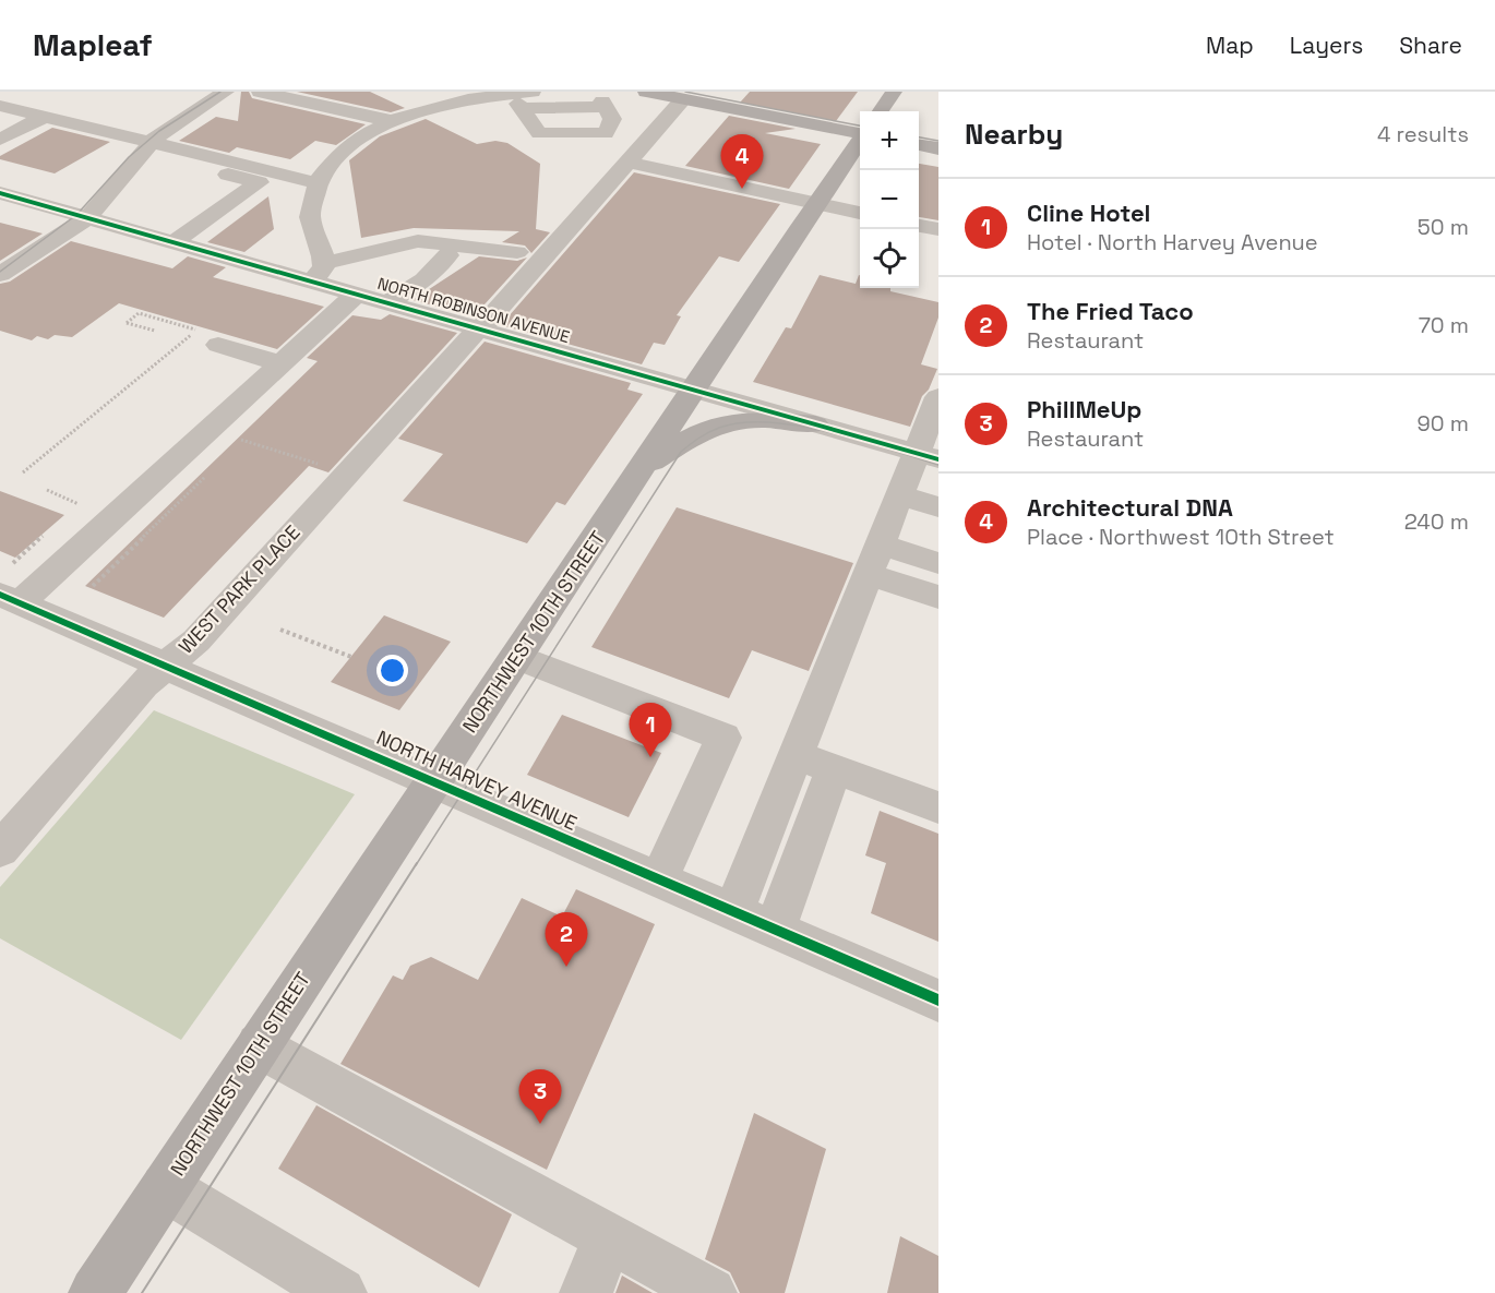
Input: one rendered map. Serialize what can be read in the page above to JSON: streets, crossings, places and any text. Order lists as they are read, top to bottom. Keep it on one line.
{"streets":{"main road":["NORTHWEST 10TH STREET"],"street":["NORTH ROBINSON AVENUE","WEST PARK PLACE","NORTH HARVEY AVENUE"]},"crossings":[["NORTH ROBINSON AVENUE","WEST PARK PLACE"],["NORTH ROBINSON AVENUE","NORTHWEST 10TH STREET"],["WEST PARK PLACE","NORTH HARVEY AVENUE"],["NORTHWEST 10TH STREET","NORTH HARVEY AVENUE"]],"page":{"header":"Mapleaf","nav":["Map","Layers","Share"],"heading":["Nearby","4 results"],"map_buttons":["+","−"],"pins":["4","1","2","3"],"list":[{"mark":"1","name":"Cline Hotel","note":"Hotel · North Harvey Avenue","value":"50 m"},{"mark":"2","name":"The Fried Taco","note":"Restaurant","value":"70 m"},{"mark":"3","name":"PhillMeUp","note":"Restaurant","value":"90 m"},{"mark":"4","name":"Architectural DNA","note":"Place · Northwest 10th Street","value":"240 m"}]}}
